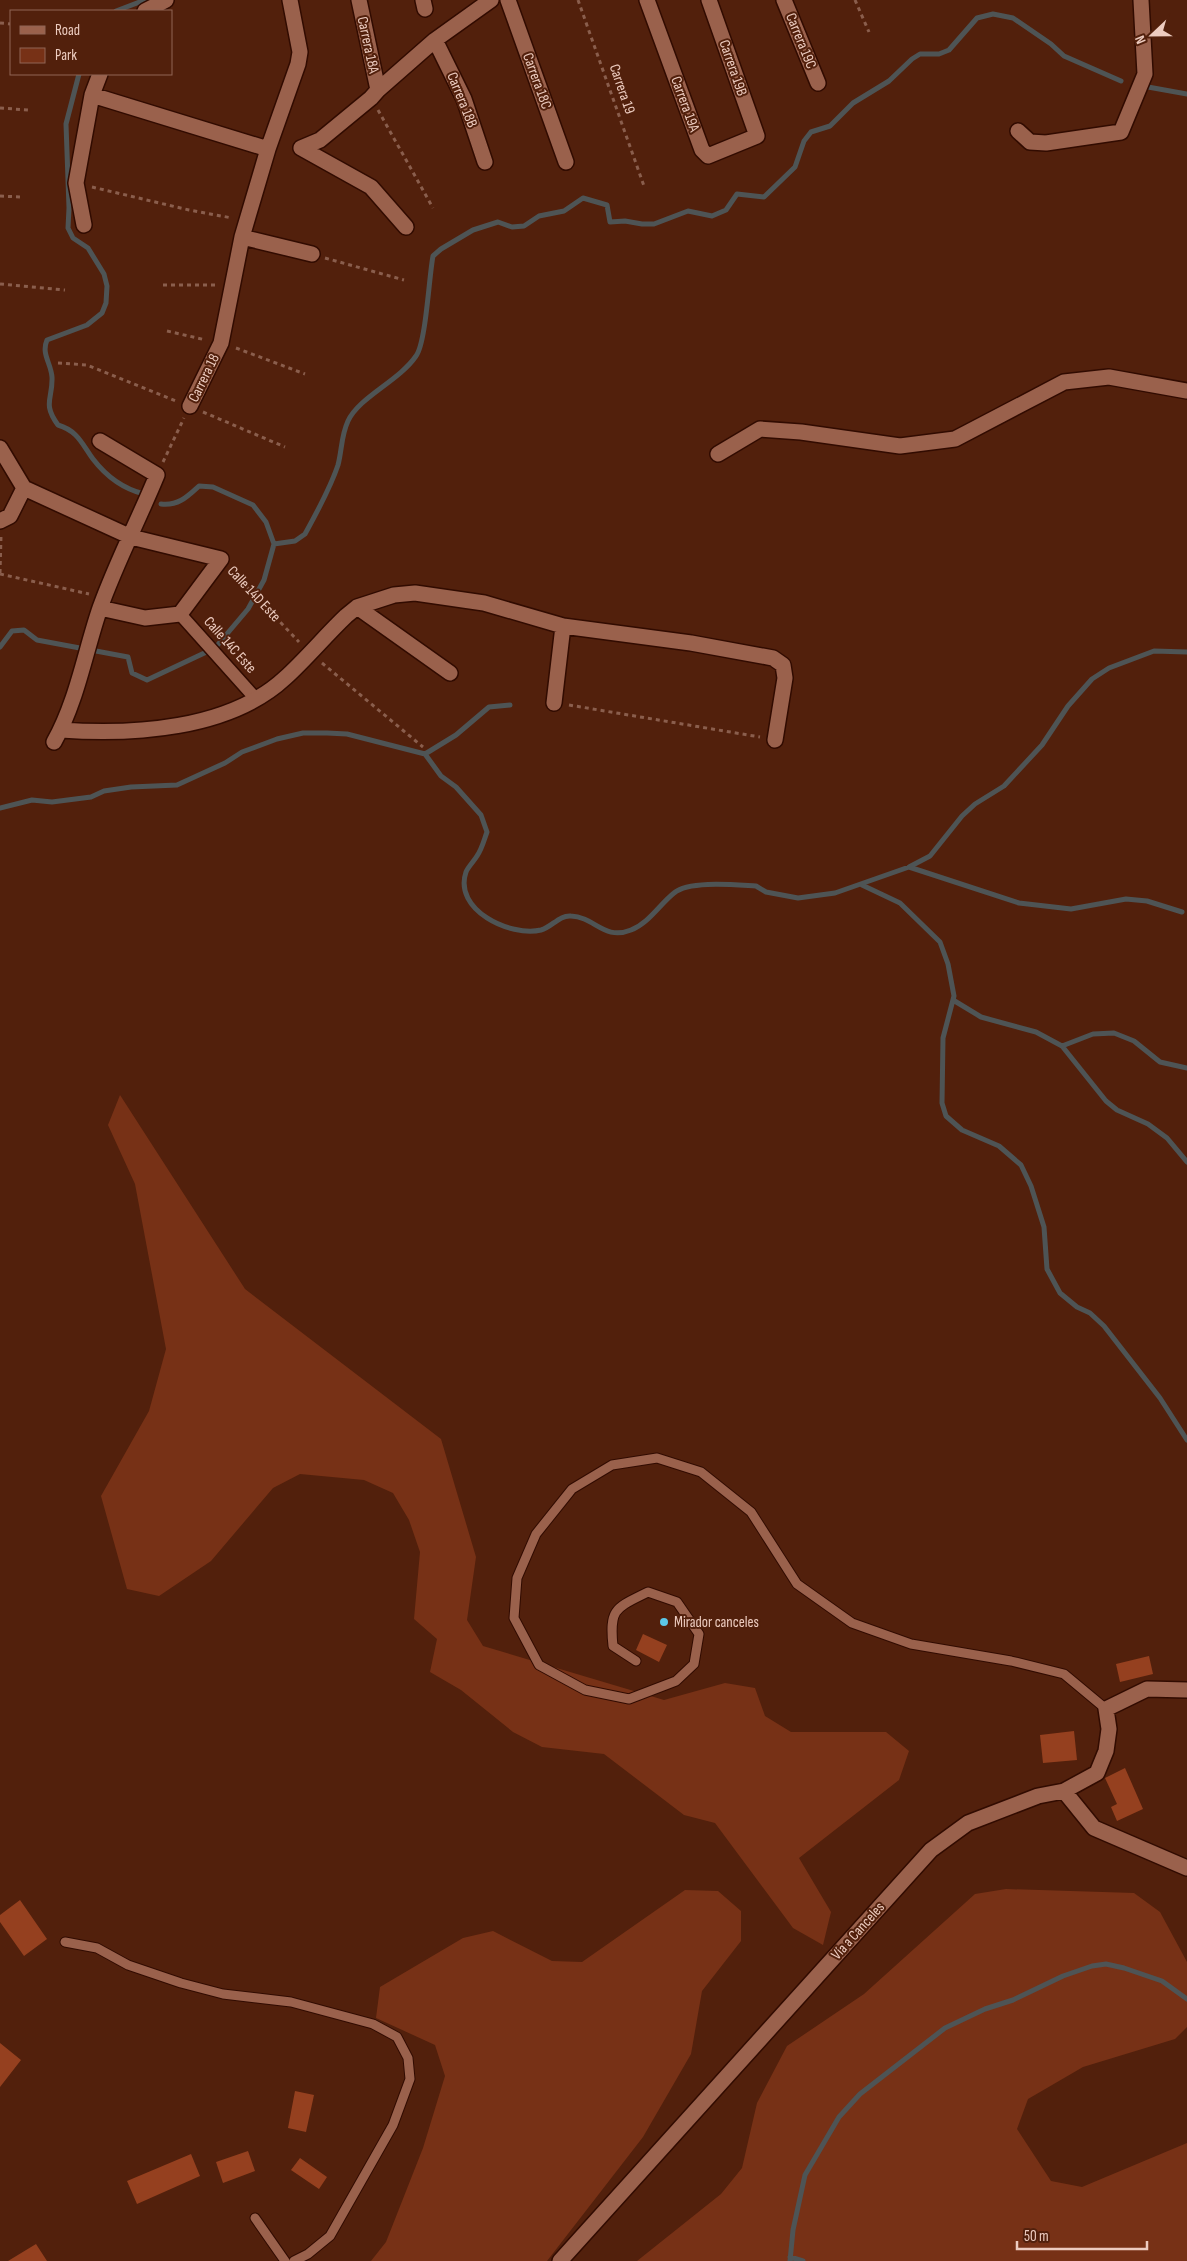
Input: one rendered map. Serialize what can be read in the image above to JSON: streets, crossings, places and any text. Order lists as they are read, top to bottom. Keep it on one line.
{"streets":{"street":["Carrera 19C","Carrera 18A","Carrera 19B","Carrera 18C","Carrera 18B","Carrera 19A","Carrera 18","Calle 14D Este","Calle 14C Este","Vía a Canceles"],"path":["Carrera 19"]},"crossings":[["Carrera 19B","Carrera 19A"]],"places":["Mirador canceles"],"legend":["Road","Park"],"scale_bar":"50 m","north":"left"}
